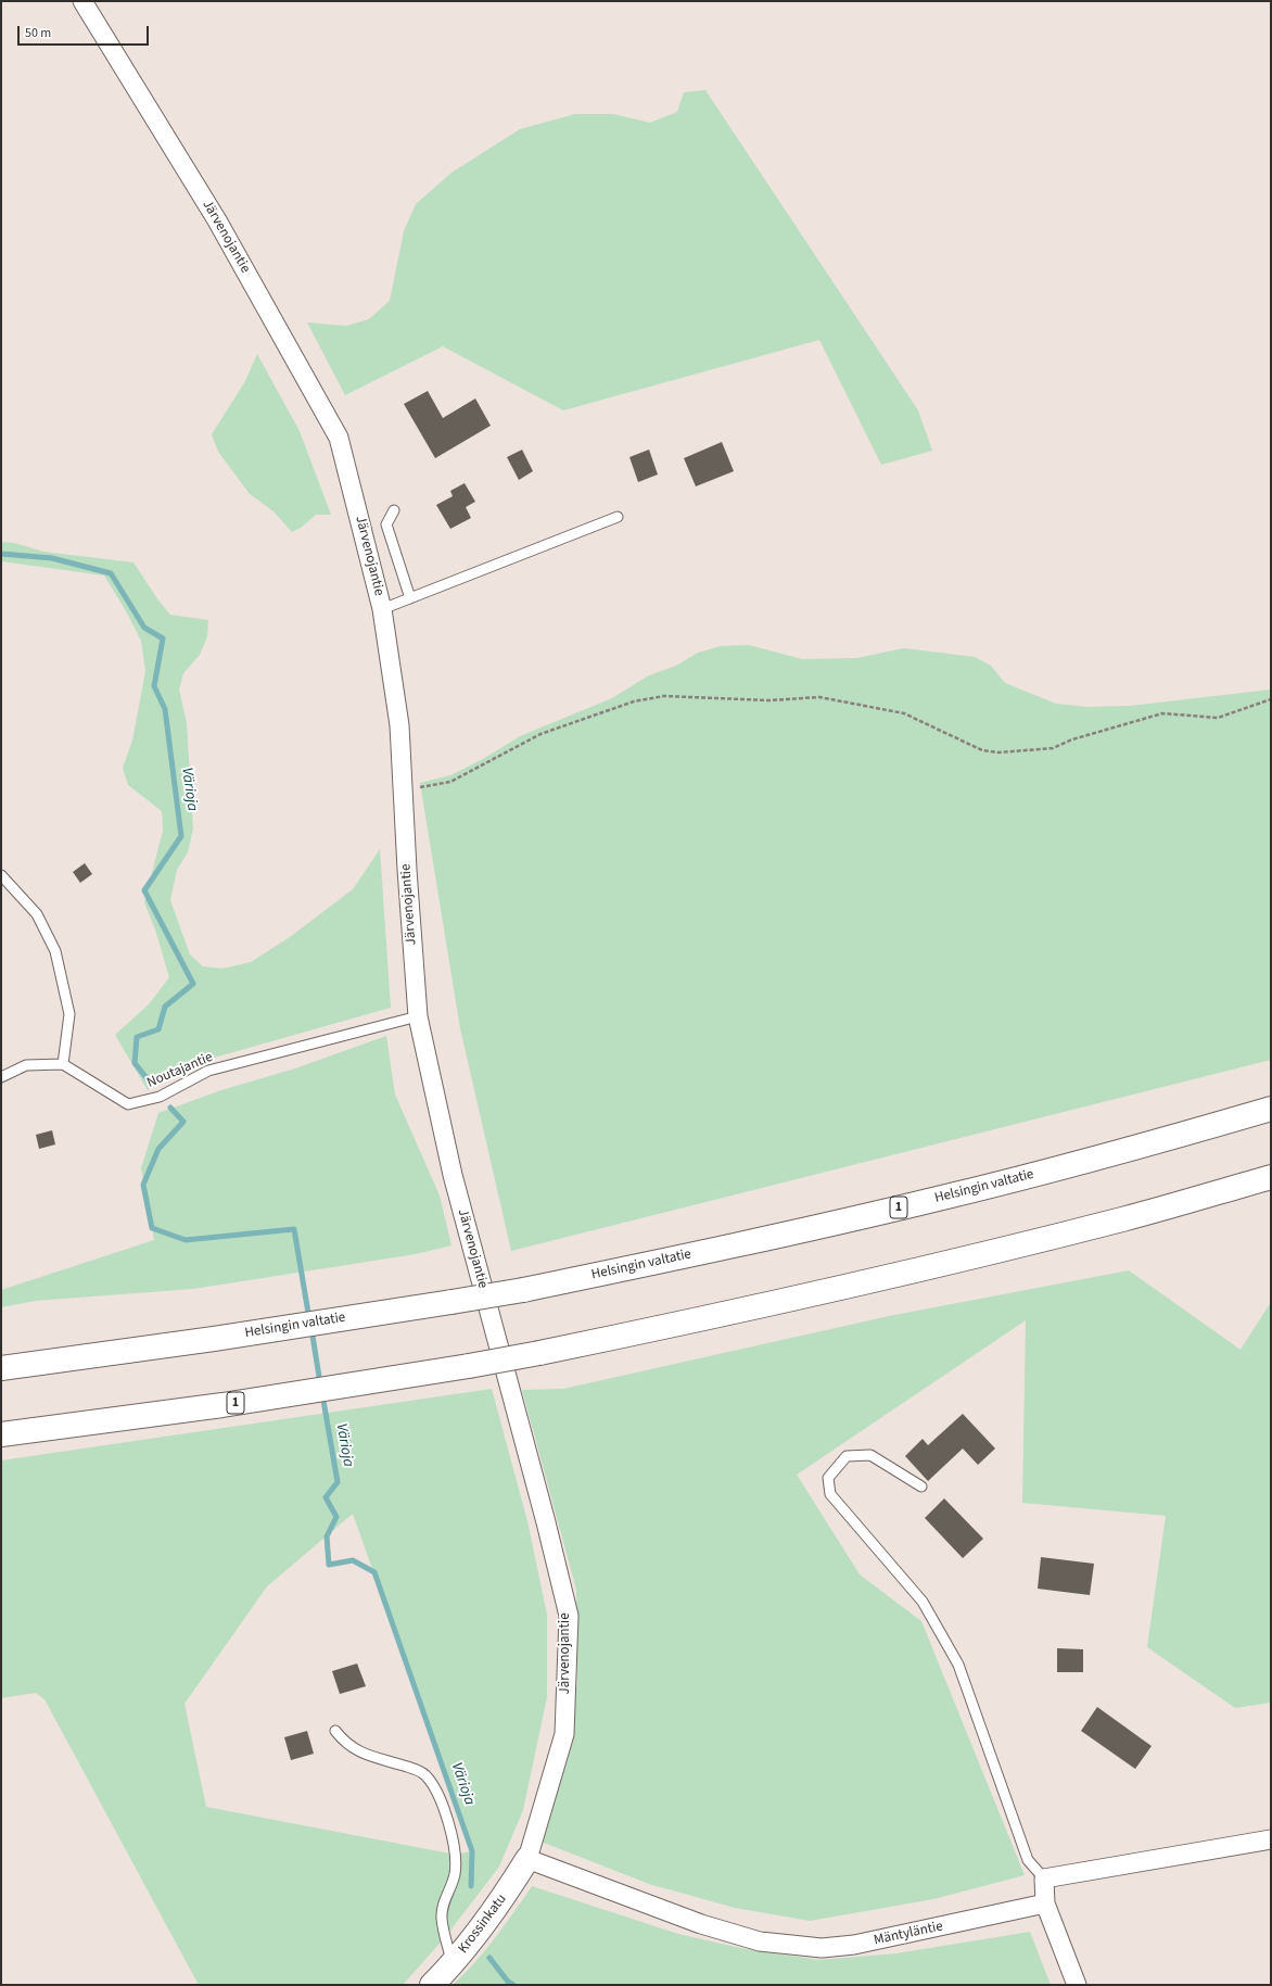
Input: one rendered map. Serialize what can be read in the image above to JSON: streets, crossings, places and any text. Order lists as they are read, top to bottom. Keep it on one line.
{"streets":{"main road":["Helsingin valtatie","1","Krossinkatu"],"street":["Järvenojantie","Mäntyläntie"],"lane":["Noutajantie"]},"crossings":[["Järvenojantie","Noutajantie"],["Järvenojantie","Krossinkatu"],["Järvenojantie","Mäntyläntie"],["Krossinkatu","Mäntyläntie"]],"water":["Värioja"],"scale_bar":"50 m"}
